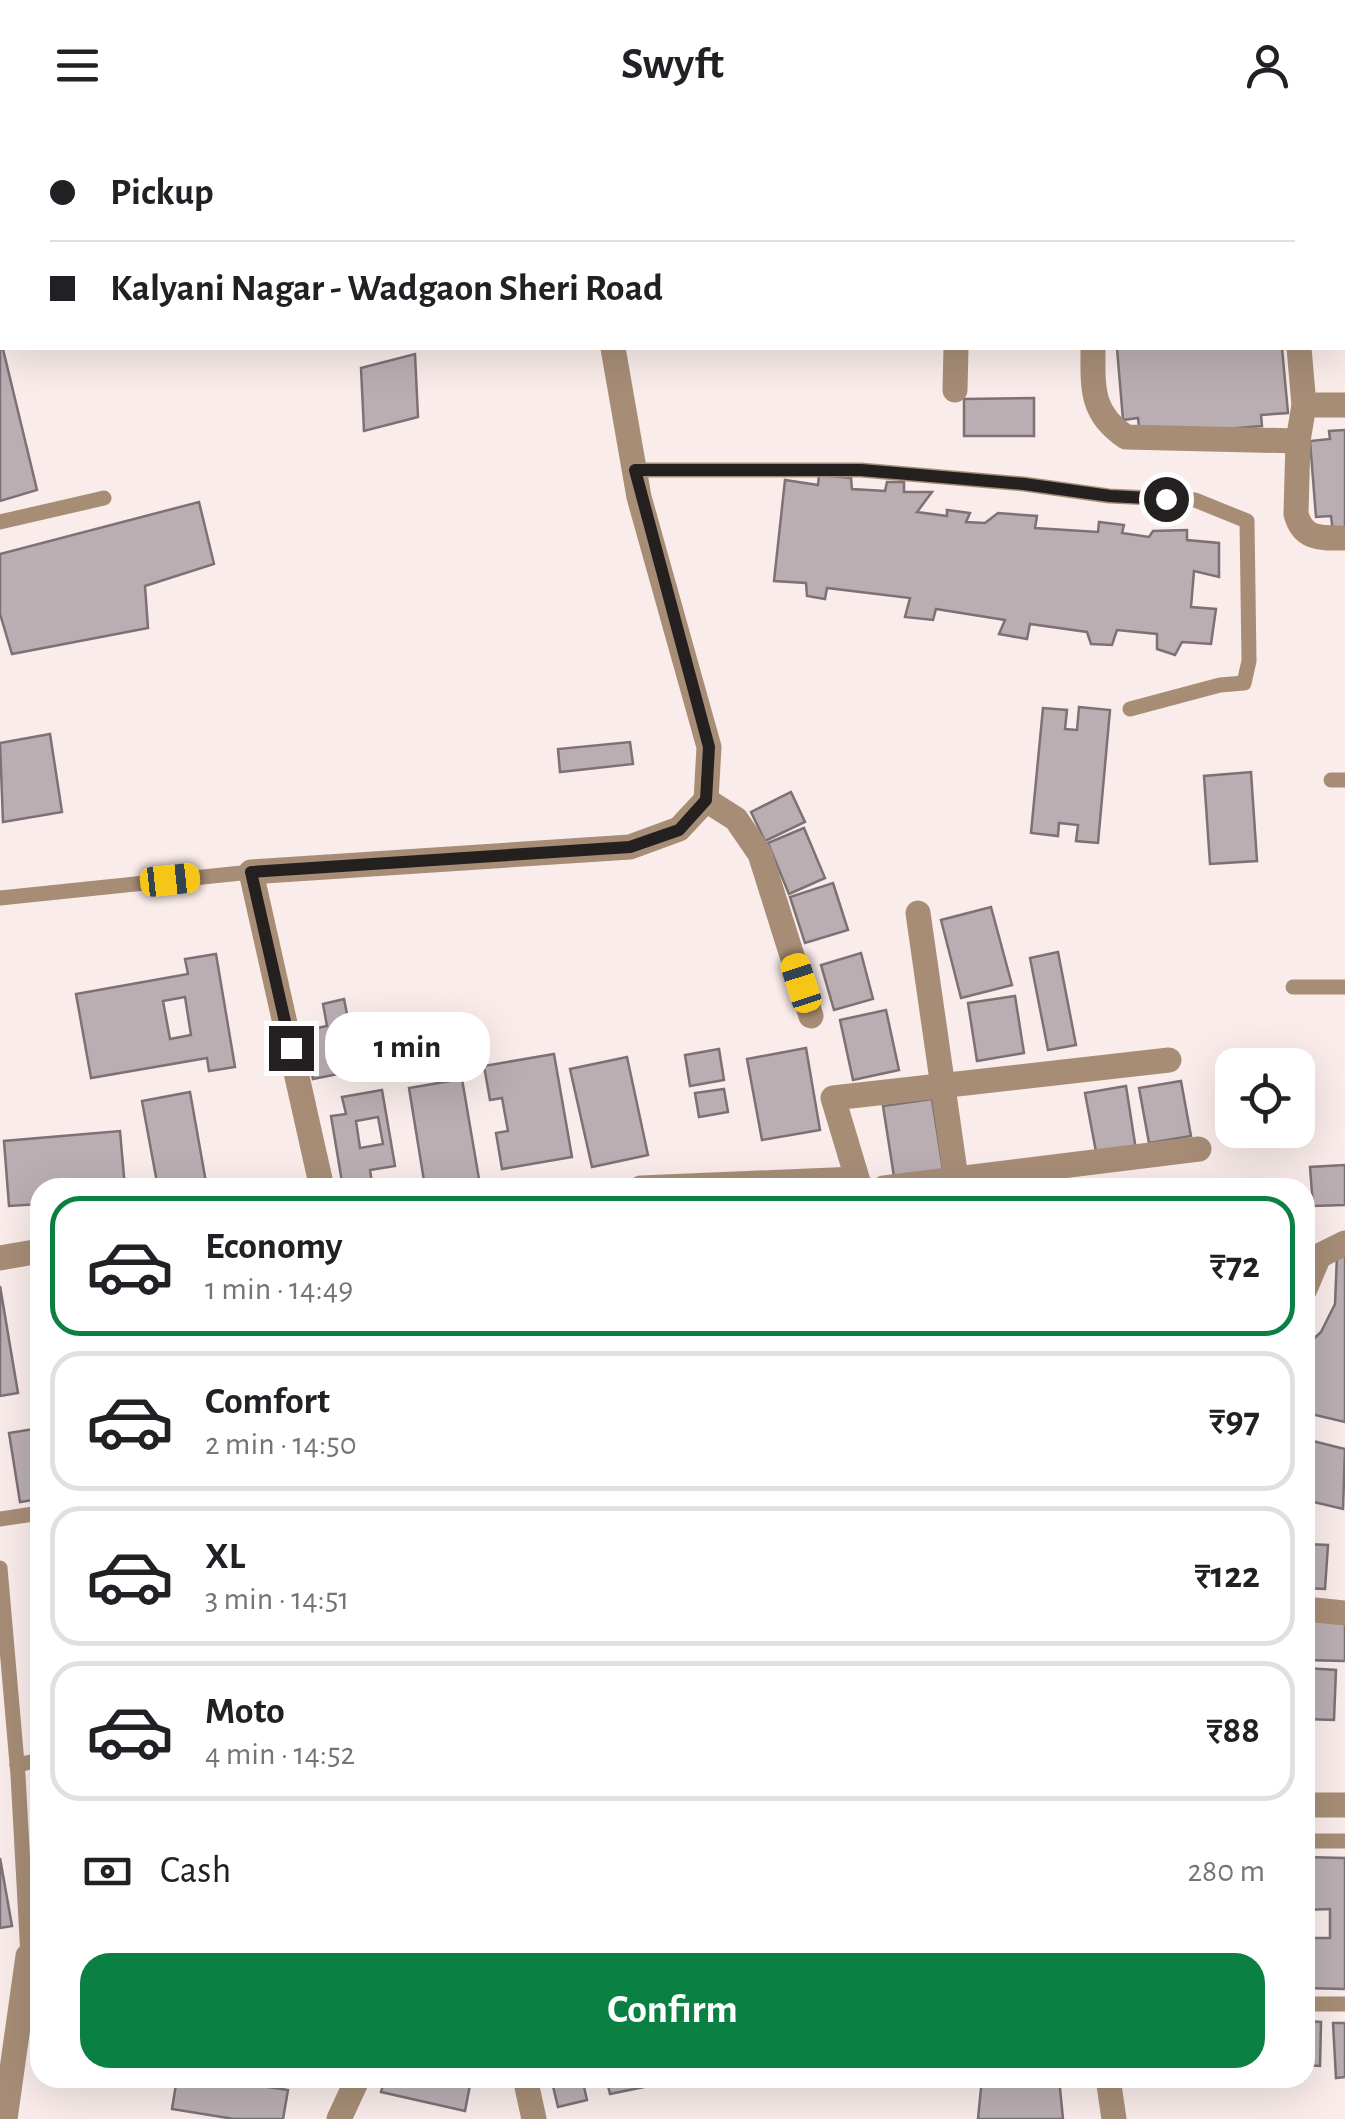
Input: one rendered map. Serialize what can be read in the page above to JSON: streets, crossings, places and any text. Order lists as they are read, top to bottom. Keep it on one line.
{"page":{"header":"Swyft","banner":["Pickup","Kalyani Nagar - Wadgaon Sheri Road"],"bubble":"1 min","list":[{"name":"Economy","note":"1 min · 14:49","value":"₹72"},{"name":"Comfort","note":"2 min · 14:50","value":"₹97"},{"name":"XL","note":"3 min · 14:51","value":"₹122"},{"name":"Moto","note":"4 min · 14:52","value":"₹88"}],"pay":["Cash","280 m"],"buttons":"Confirm"}}
